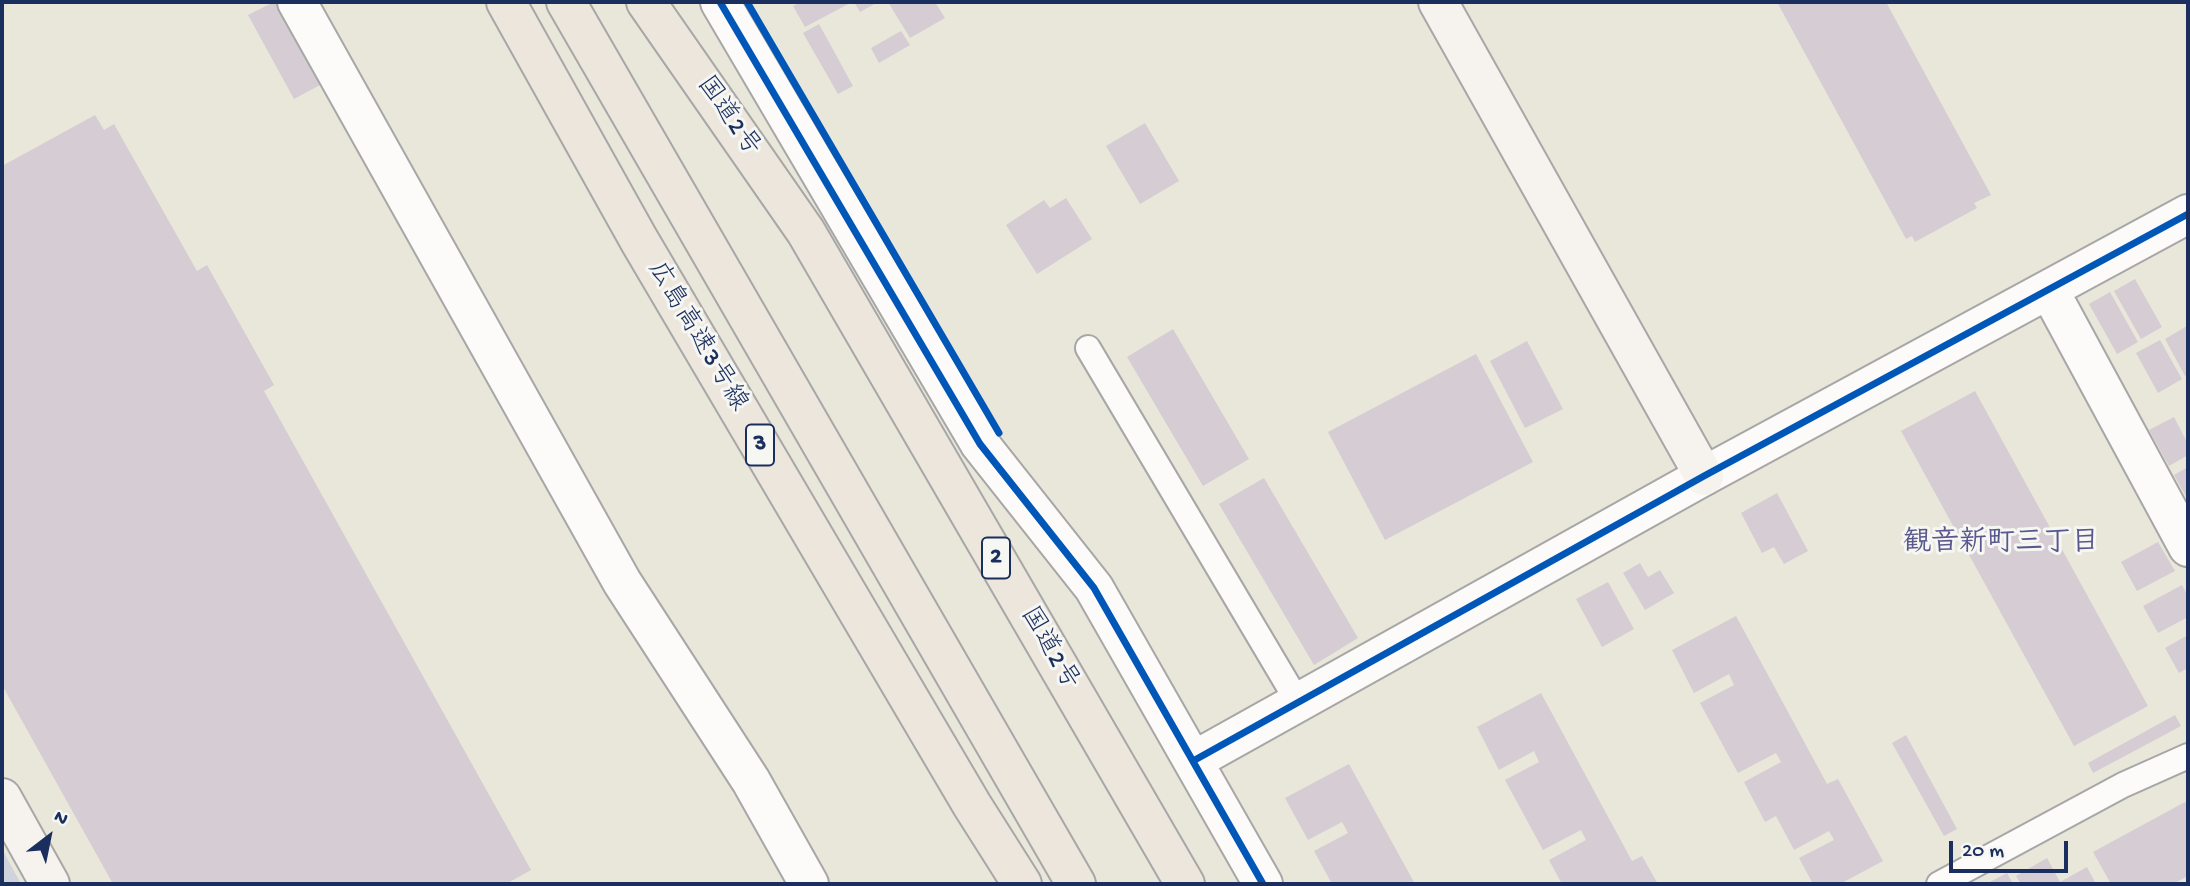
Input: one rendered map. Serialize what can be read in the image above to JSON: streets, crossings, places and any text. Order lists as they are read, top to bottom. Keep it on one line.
{"streets":{"highway":["国道2号","広島高速3号線","3","2"]},"districts":["観音新町三丁目"],"scale_bar":"20 m","north":"top right"}
